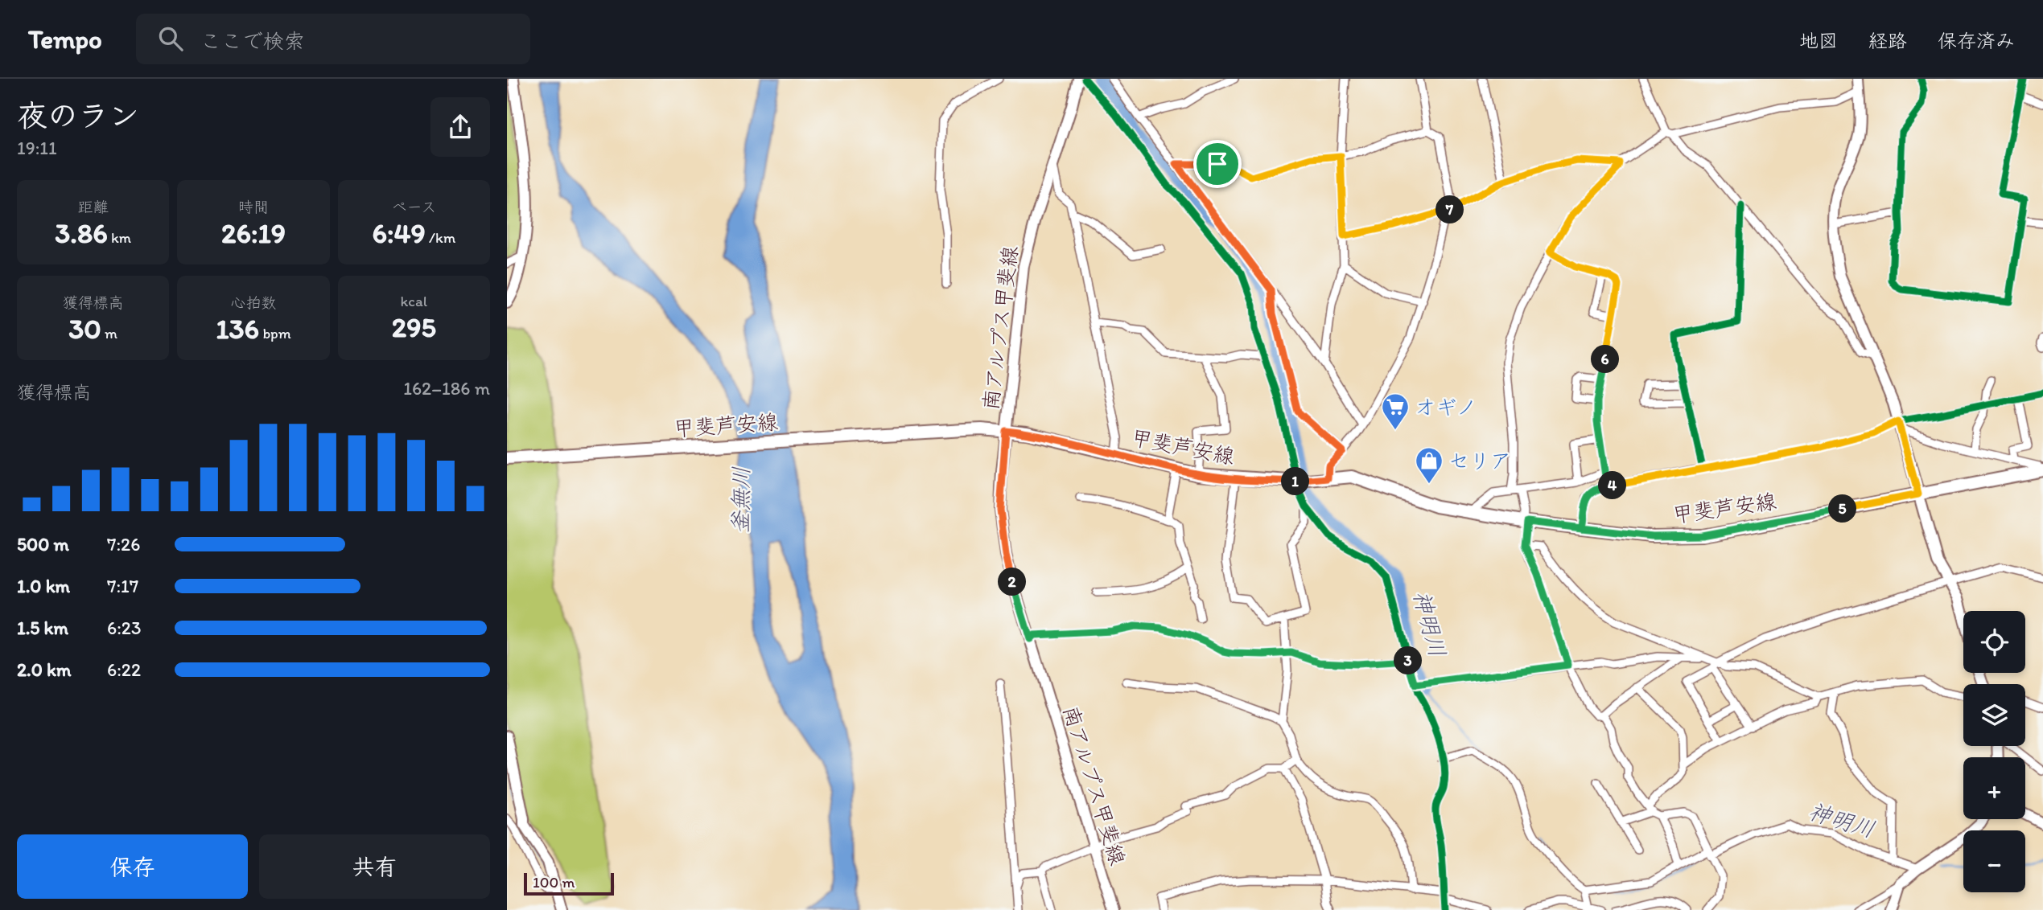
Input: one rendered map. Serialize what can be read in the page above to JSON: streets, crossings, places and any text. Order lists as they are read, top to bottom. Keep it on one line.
{"streets":{"main road":["南アルプス甲斐線","甲斐芦安線"]},"crossings":[["南アルプス甲斐線","甲斐芦安線"]],"water":["釜無川","神明川"],"places":{"supermarket":["オギノ"],"shop":["セリア"]},"scale_bar":"100 m","page":{"header":"Tempo","search":"ここで検索","nav":["地図","経路","保存済み"],"heading":["夜のラン","19:11"],"stats":[["距離","3.86 km"],["時間","26:19"],["ペース","6:49 /km"],["獲得標高","30 m"],["心拍数","136 bpm"],["kcal","295"]],"pins":["7","6","1","4","5","2","3"],"chart":["獲得標高","162–186 m"],"list":[{"name":"500 m","note":"7:26"},{"name":"1.0 km","note":"7:17"},{"name":"1.5 km","note":"6:23"},{"name":"2.0 km","note":"6:22"}],"map_buttons":["+","−"],"buttons":["保存","共有"],"scale":"100 m"}}
